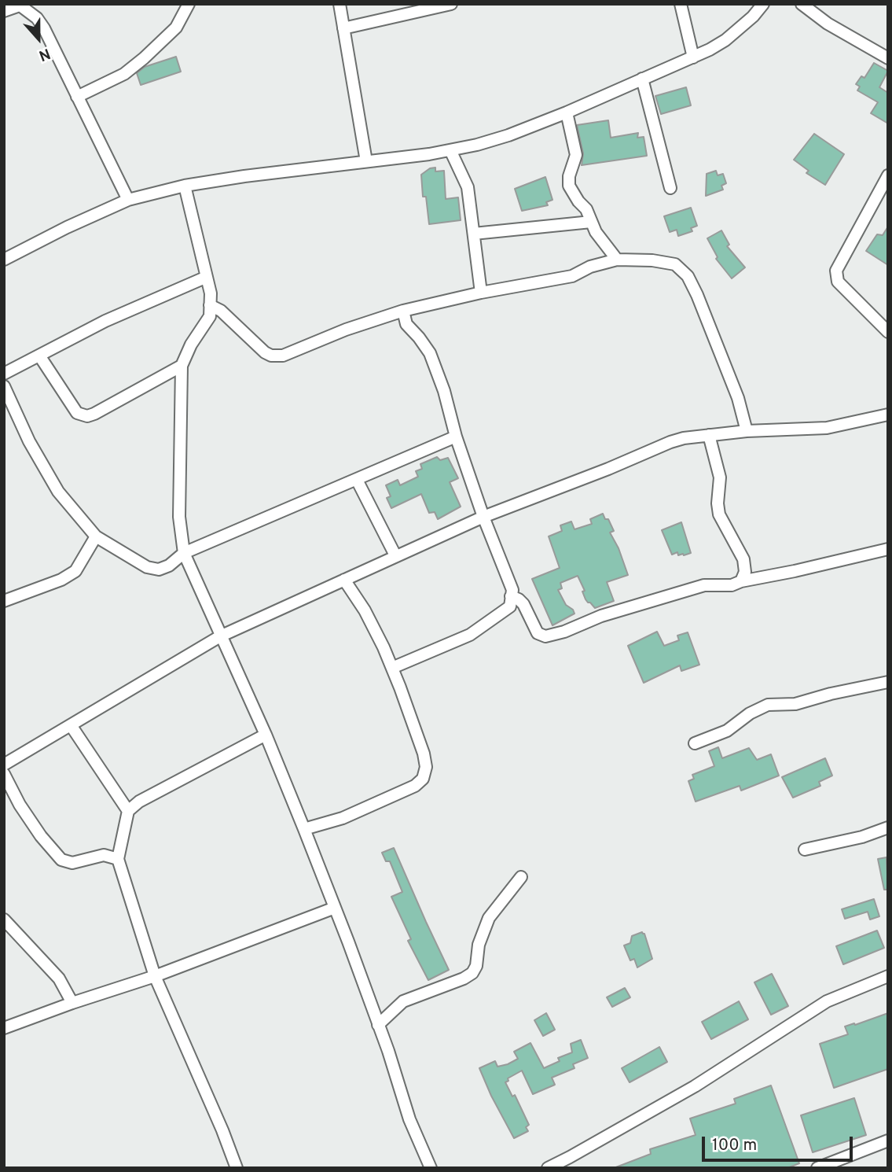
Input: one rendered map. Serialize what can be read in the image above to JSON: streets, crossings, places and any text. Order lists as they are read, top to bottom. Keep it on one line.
{"scale_bar":"100 m","north":"bottom"}
